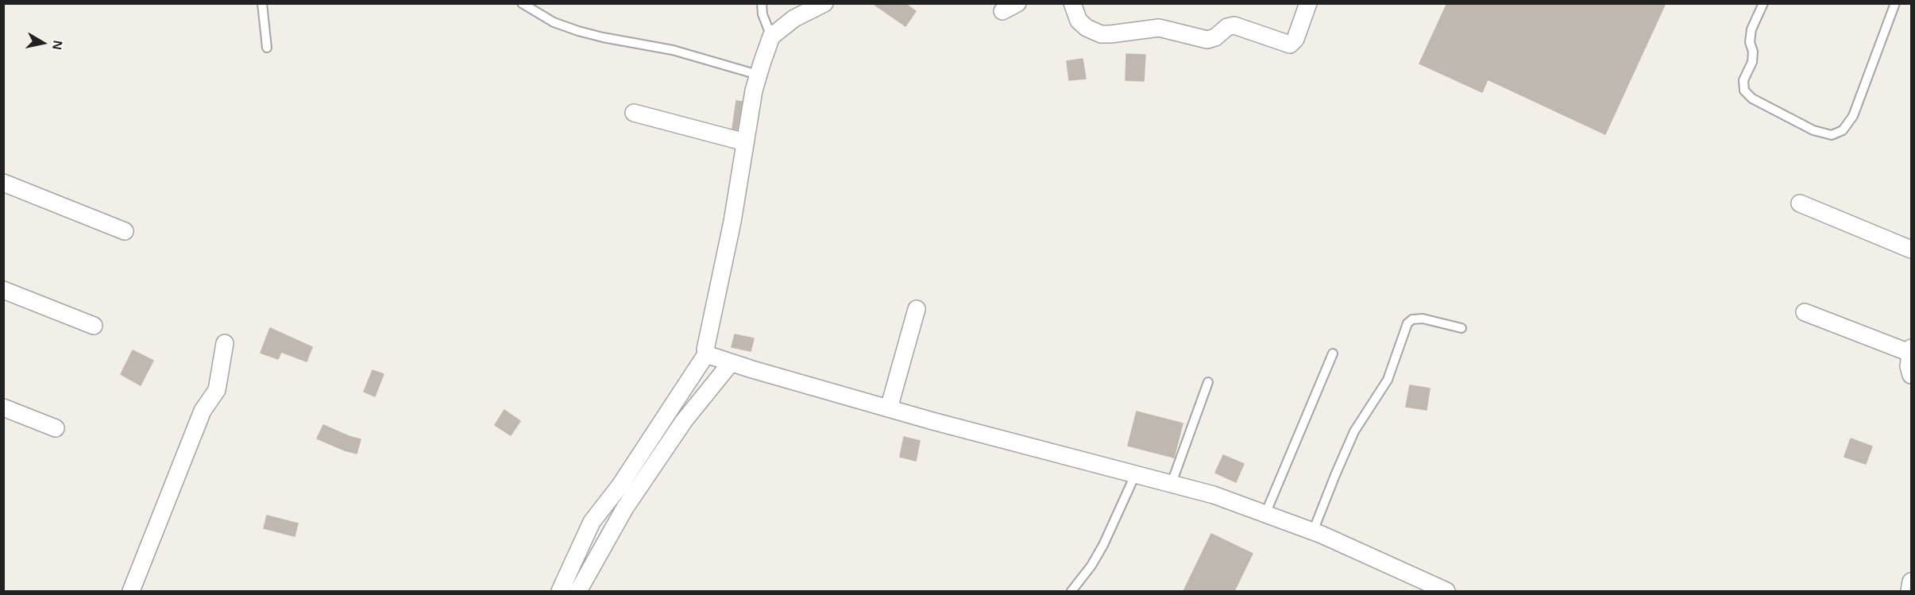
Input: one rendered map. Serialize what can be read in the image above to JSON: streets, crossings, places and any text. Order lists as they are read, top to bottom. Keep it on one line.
{"north":"right"}
